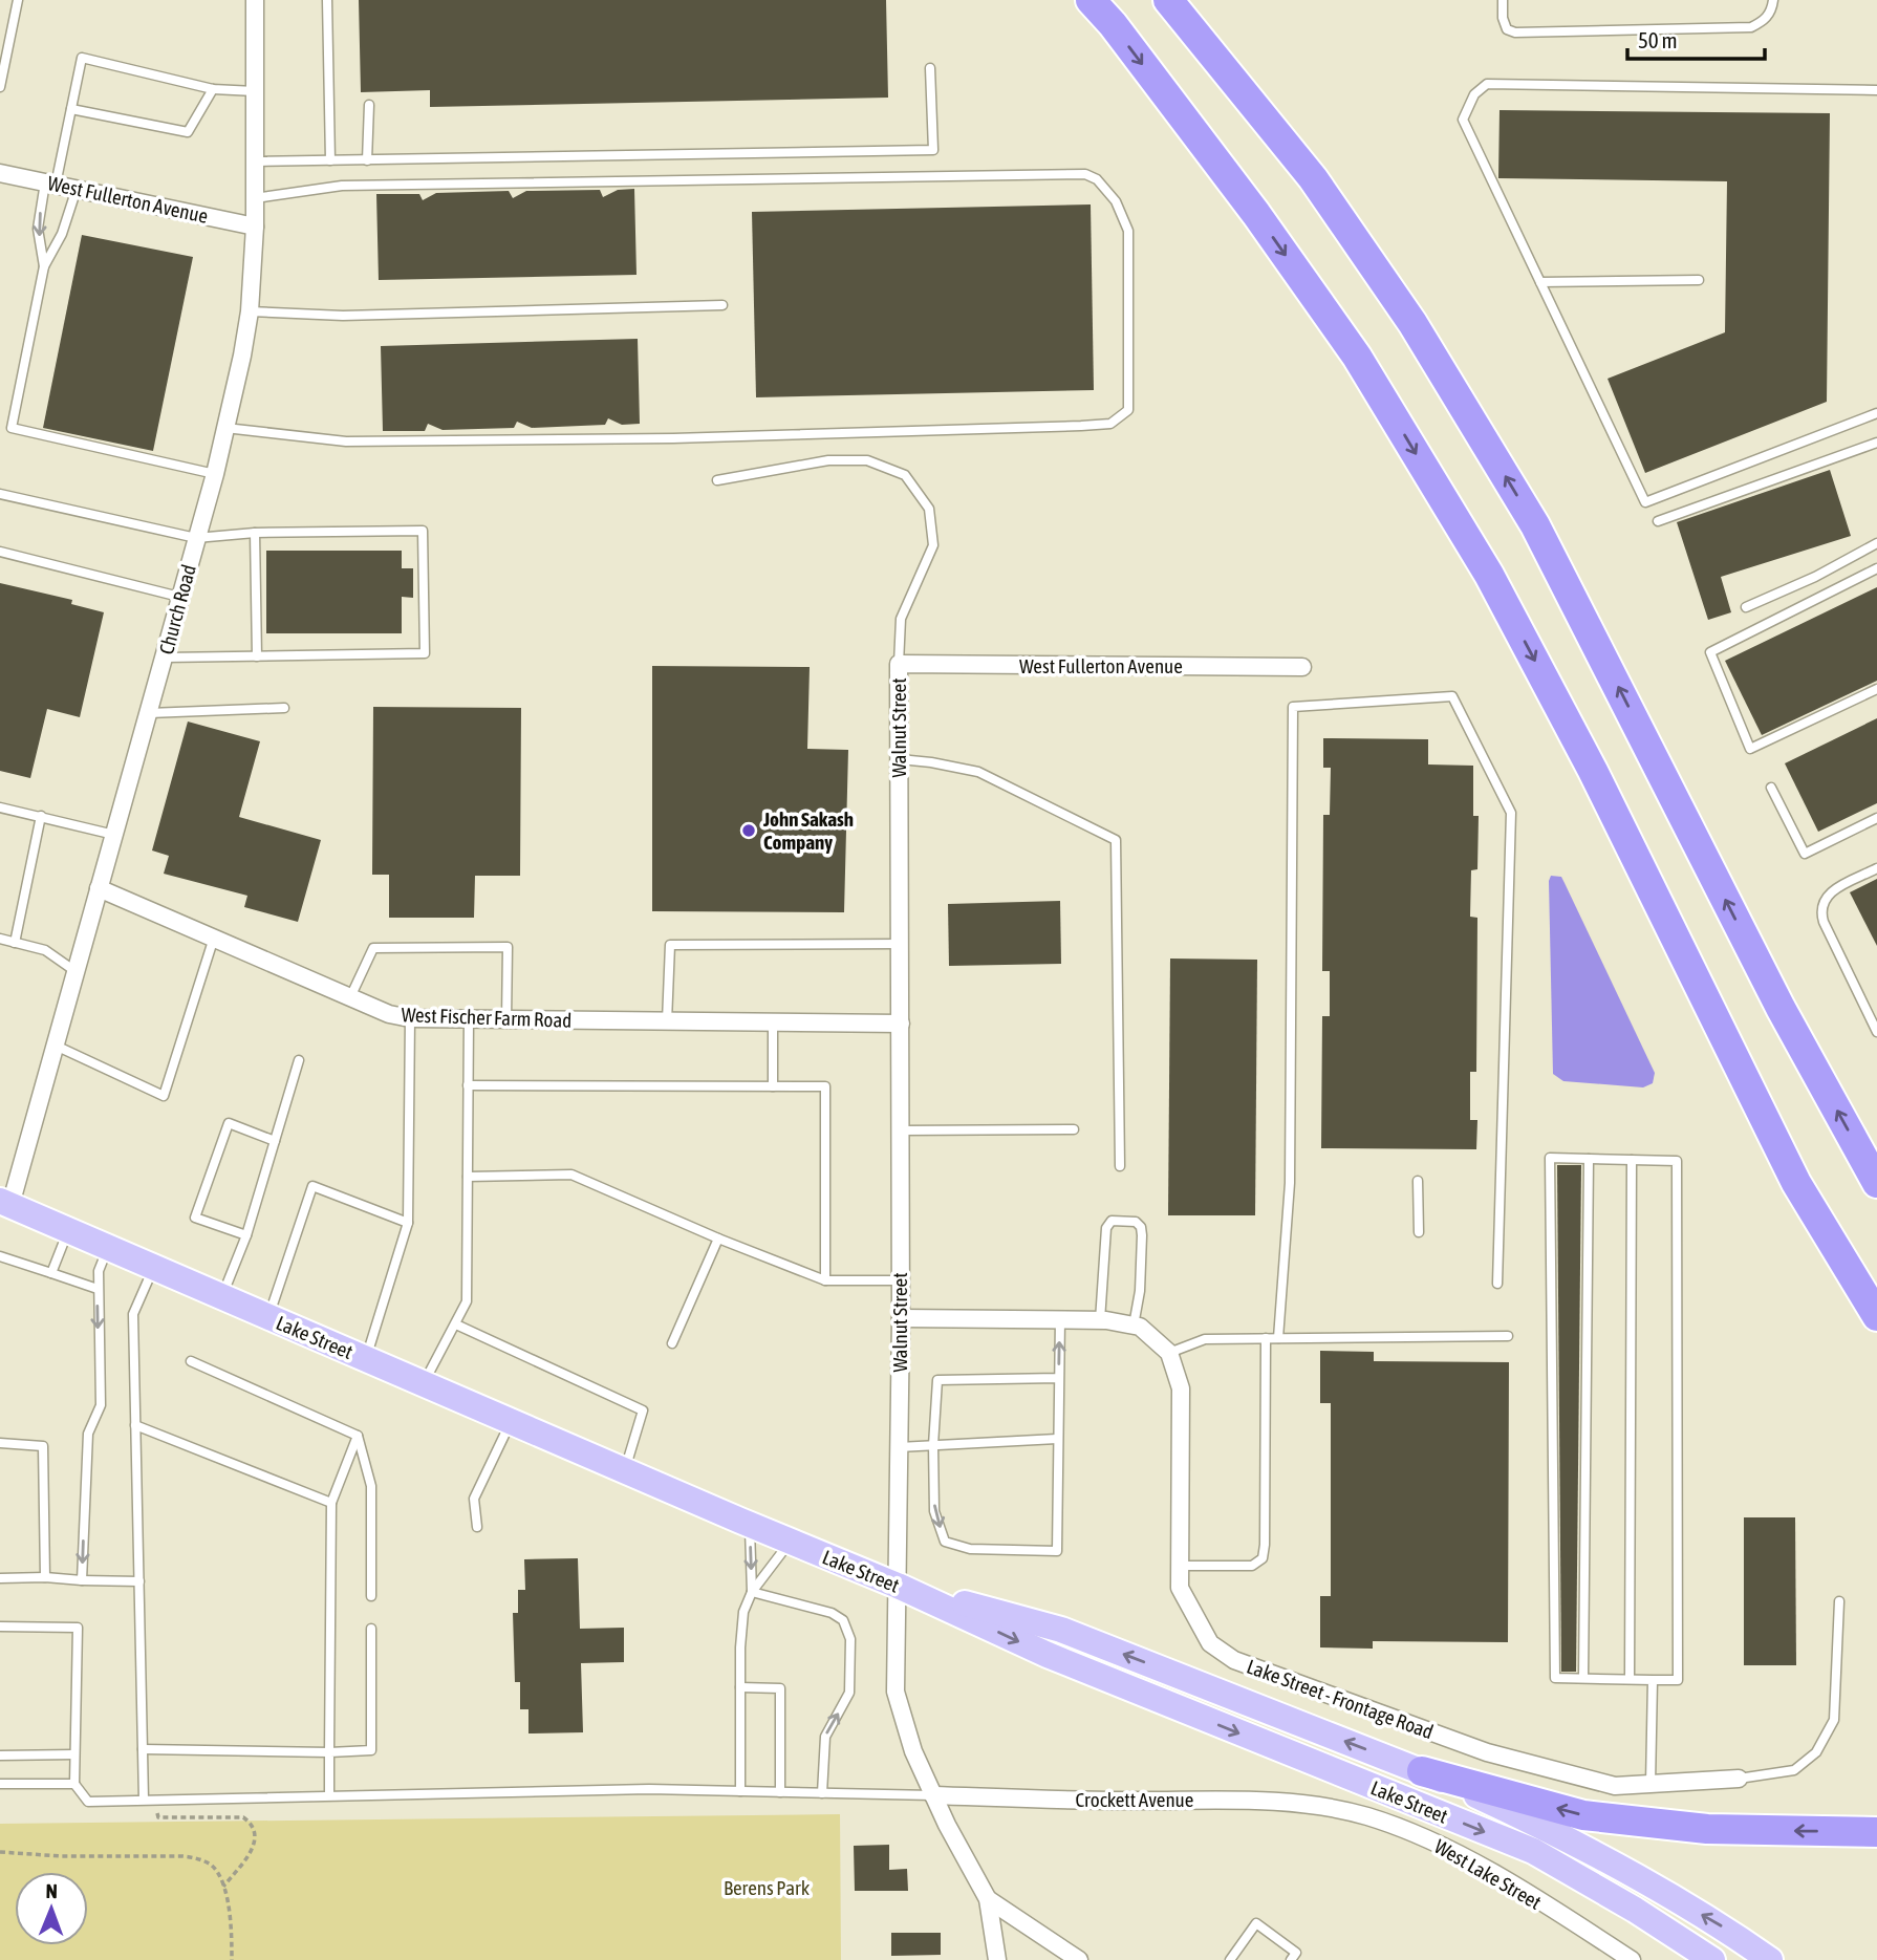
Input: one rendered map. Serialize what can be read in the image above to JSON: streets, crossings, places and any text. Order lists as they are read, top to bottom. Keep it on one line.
{"streets":{"main road":["Lake Street"],"street":["West Fullerton Avenue","Church Road","Walnut Street","West Fischer Farm Road","Lake Street - Frontage Road","Crockett Avenue","West Lake Street"]},"crossings":[["West Fullerton Avenue","Church Road"],["West Fullerton Avenue","Walnut Street"],["Church Road","West Fischer Farm Road"],["Church Road","Lake Street"],["Walnut Street","West Fischer Farm Road"],["Walnut Street","Lake Street"],["Walnut Street","Crockett Avenue"],["Crockett Avenue","West Lake Street"]],"parks":["Berens Park"],"places":["John Sakash Company"],"scale_bar":"50 m","north":"top"}
